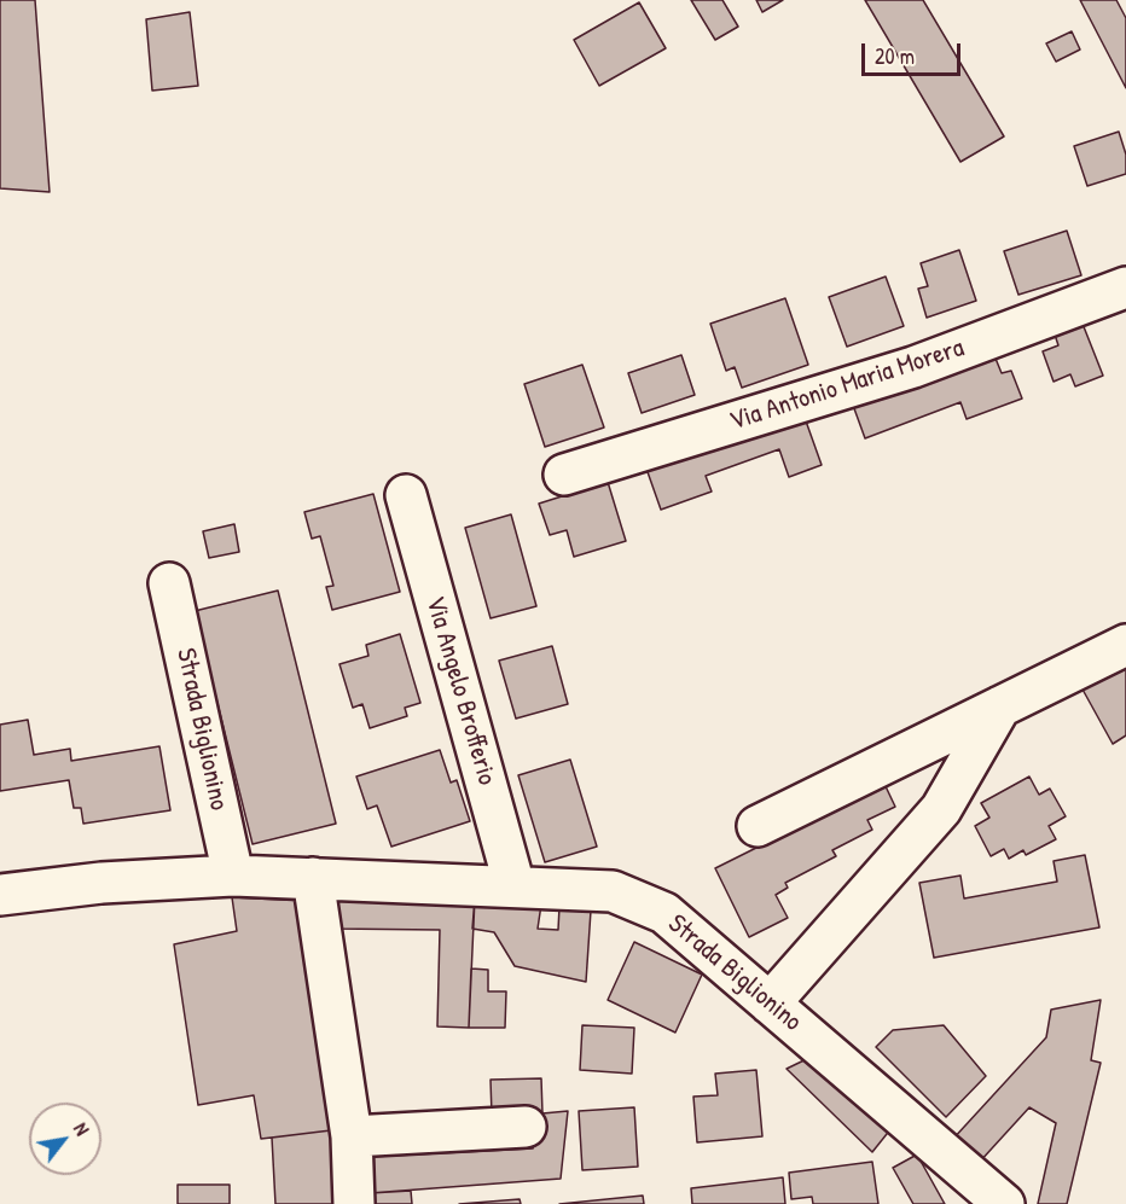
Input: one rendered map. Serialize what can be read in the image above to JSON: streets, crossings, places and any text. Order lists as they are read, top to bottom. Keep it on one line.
{"streets":{"street":["Via Antonio Maria Morera","Via Angelo Brofferio","Strada Biglionino"]},"crossings":[["Via Angelo Brofferio","Strada Biglionino"]],"scale_bar":"20 m","north":"top right"}
